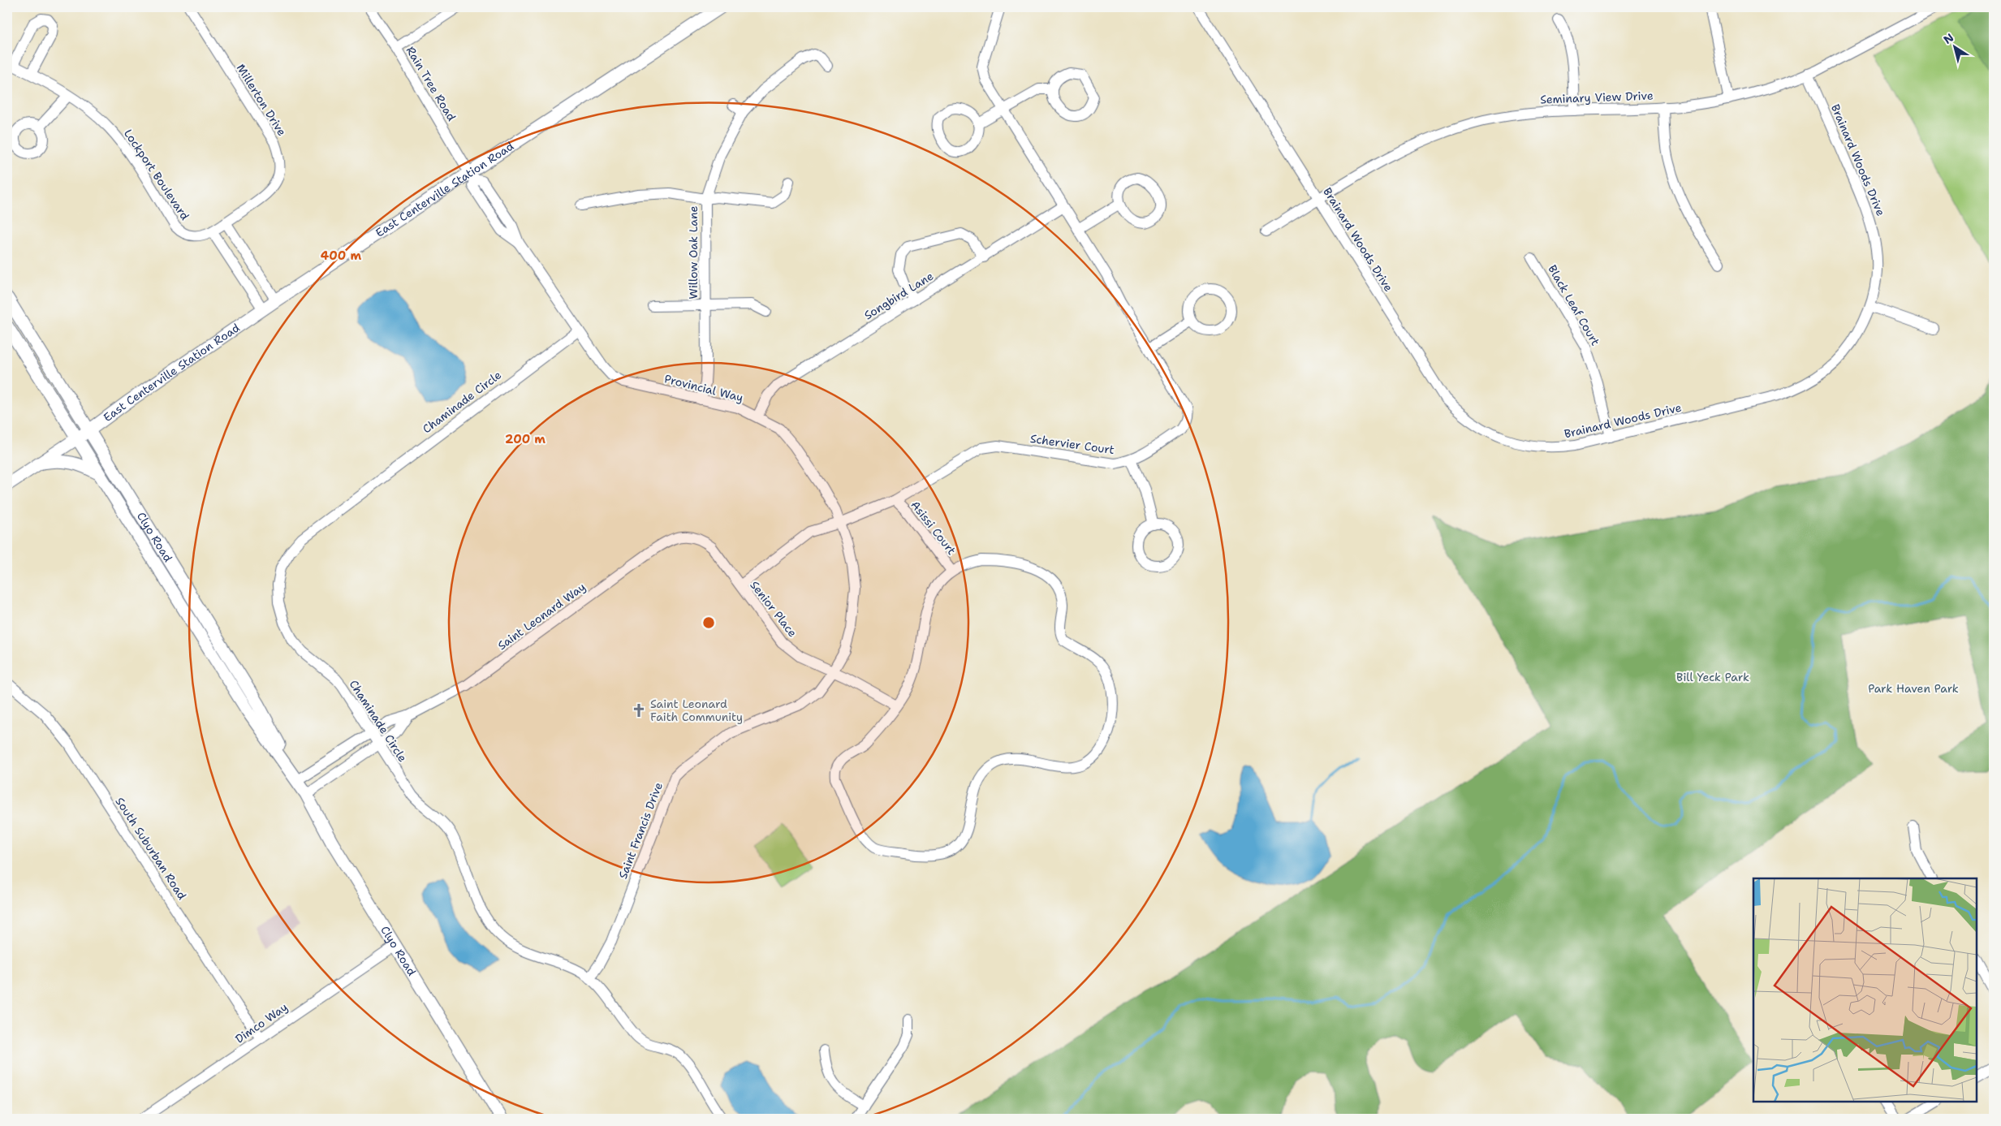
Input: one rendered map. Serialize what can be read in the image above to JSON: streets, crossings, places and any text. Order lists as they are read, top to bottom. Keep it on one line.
{"streets":{"street":["Rain Tree Road","Seminary View Drive","Millerton Drive","Brainard Woods Drive","Lockport Boulevard","East Centerville Station Road","Willow Oak Lane","Songbird Lane","Black Leaf Court","Provincial Way","Chaminade Circle","Schervier Court","Asissi Court","Clyo Road","Senior Place","Saint Leonard Way","Saint Francis Drive","South Suburban Road","Dimco Way"]},"crossings":[["Rain Tree Road","East Centerville Station Road"],["Rain Tree Road","Provincial Way"],["Seminary View Drive","Brainard Woods Drive"],["Millerton Drive","Lockport Boulevard"],["Brainard Woods Drive","Black Leaf Court"],["East Centerville Station Road","Provincial Way"],["East Centerville Station Road","Clyo Road"],["Willow Oak Lane","Provincial Way"],["Songbird Lane","Provincial Way"],["Songbird Lane","Schervier Court"],["Provincial Way","Chaminade Circle"],["Provincial Way","Schervier Court"],["Provincial Way","Senior Place"],["Provincial Way","Saint Francis Drive"],["Chaminade Circle","Saint Leonard Way"],["Chaminade Circle","Saint Francis Drive"],["Schervier Court","Asissi Court"],["Schervier Court","Senior Place"],["Clyo Road","Saint Leonard Way"],["Clyo Road","Dimco Way"],["Senior Place","Saint Leonard Way"],["Senior Place","Saint Francis Drive"],["South Suburban Road","Dimco Way"]],"parks":["Bill Yeck Park","Park Haven Park"],"places":{"church":["Saint Leonard Faith Community"]},"north":"top left","rings":["400 m","200 m"]}
